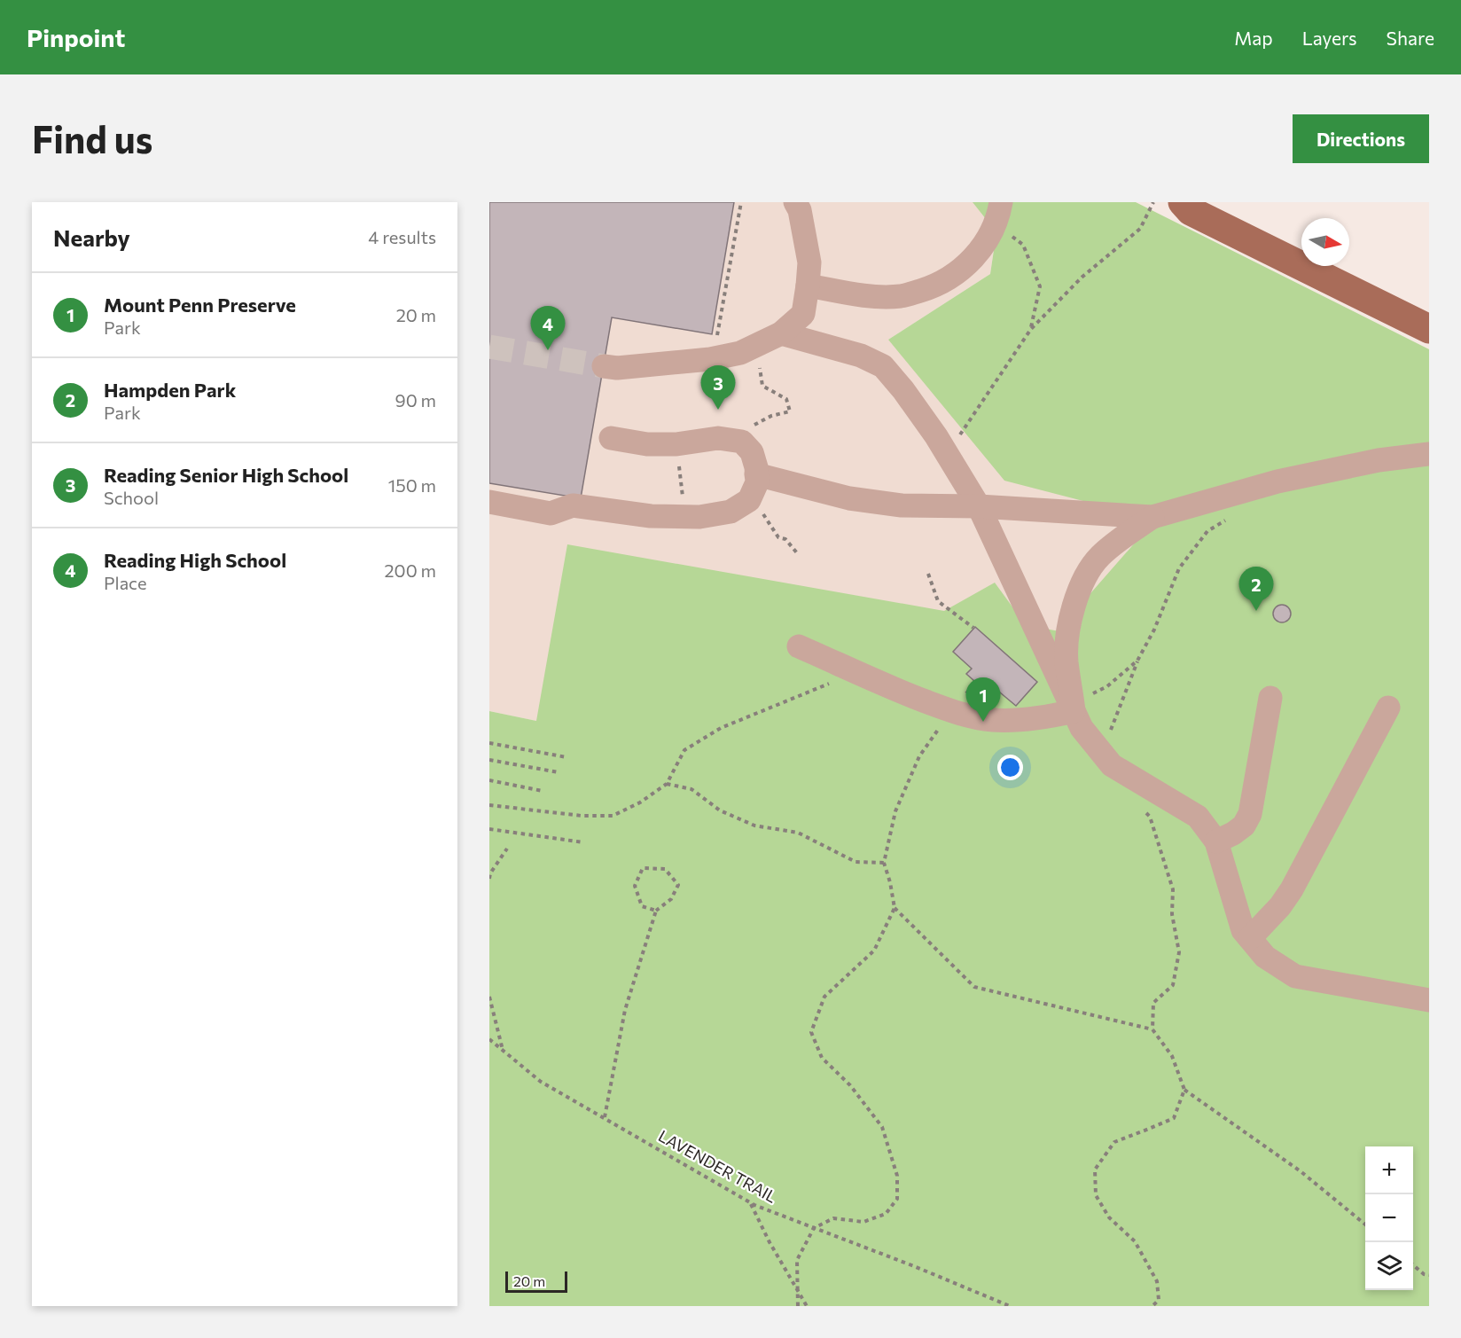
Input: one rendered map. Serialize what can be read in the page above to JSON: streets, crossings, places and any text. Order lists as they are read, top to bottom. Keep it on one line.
{"streets":{"path":["LAVENDER TRAIL"]},"scale_bar":"20 m","north":"right","page":{"header":"Pinpoint","nav":["Map","Layers","Share"],"buttons":"Directions","title":"Find us","heading":["Nearby","4 results"],"list":[{"mark":"1","name":"Mount Penn Preserve","note":"Park","value":"20 m"},{"mark":"2","name":"Hampden Park","note":"Park","value":"90 m"},{"mark":"3","name":"Reading Senior High School","note":"School","value":"150 m"},{"mark":"4","name":"Reading High School","note":"Place","value":"200 m"}],"pins":["4","3","2","1"],"map_buttons":["+","−"],"scale":"20 m"}}
